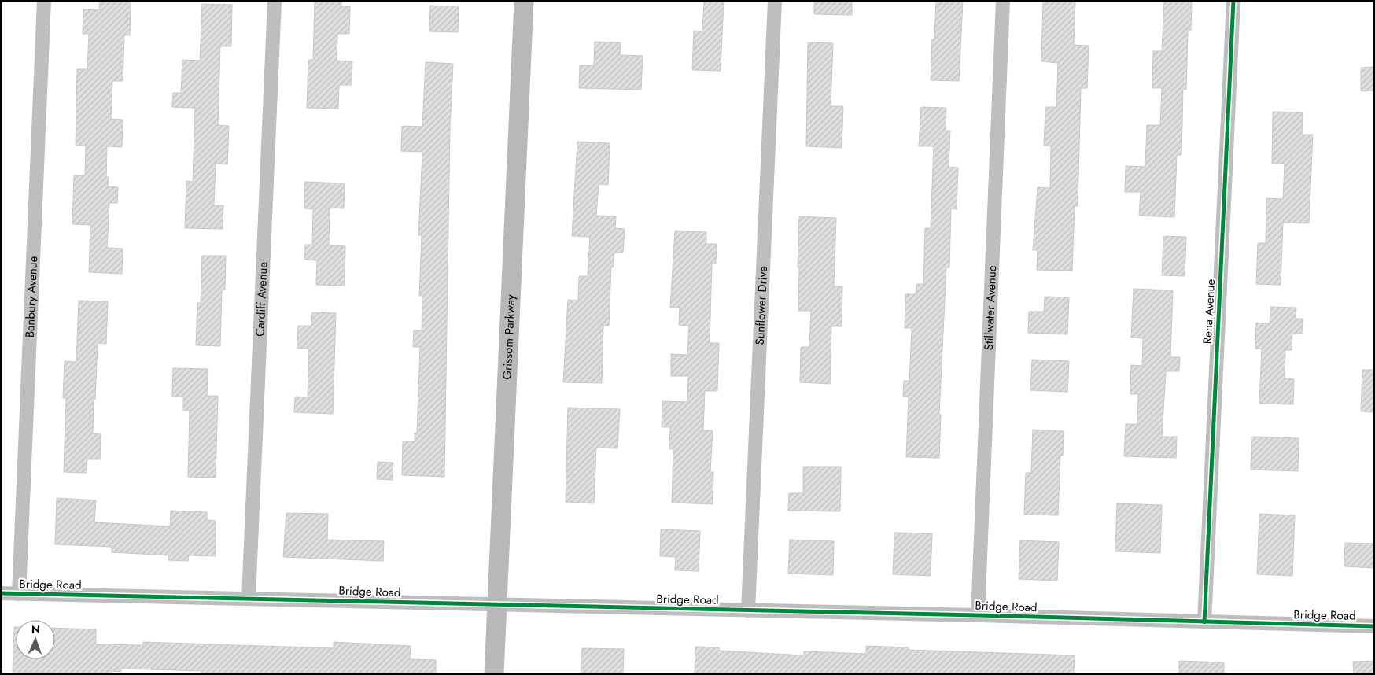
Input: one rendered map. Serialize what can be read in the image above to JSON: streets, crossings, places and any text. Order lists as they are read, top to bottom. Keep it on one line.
{"streets":{"main road":["Grissom Parkway"],"street":["Banbury Avenue","Cardiff Avenue","Sunflower Drive","Stillwater Avenue","Rena Avenue","Bridge Road"]},"crossings":[["Banbury Avenue","Bridge Road"],["Cardiff Avenue","Bridge Road"],["Sunflower Drive","Bridge Road"],["Stillwater Avenue","Bridge Road"],["Rena Avenue","Bridge Road"],["Grissom Parkway","Bridge Road"]],"north":"top"}
